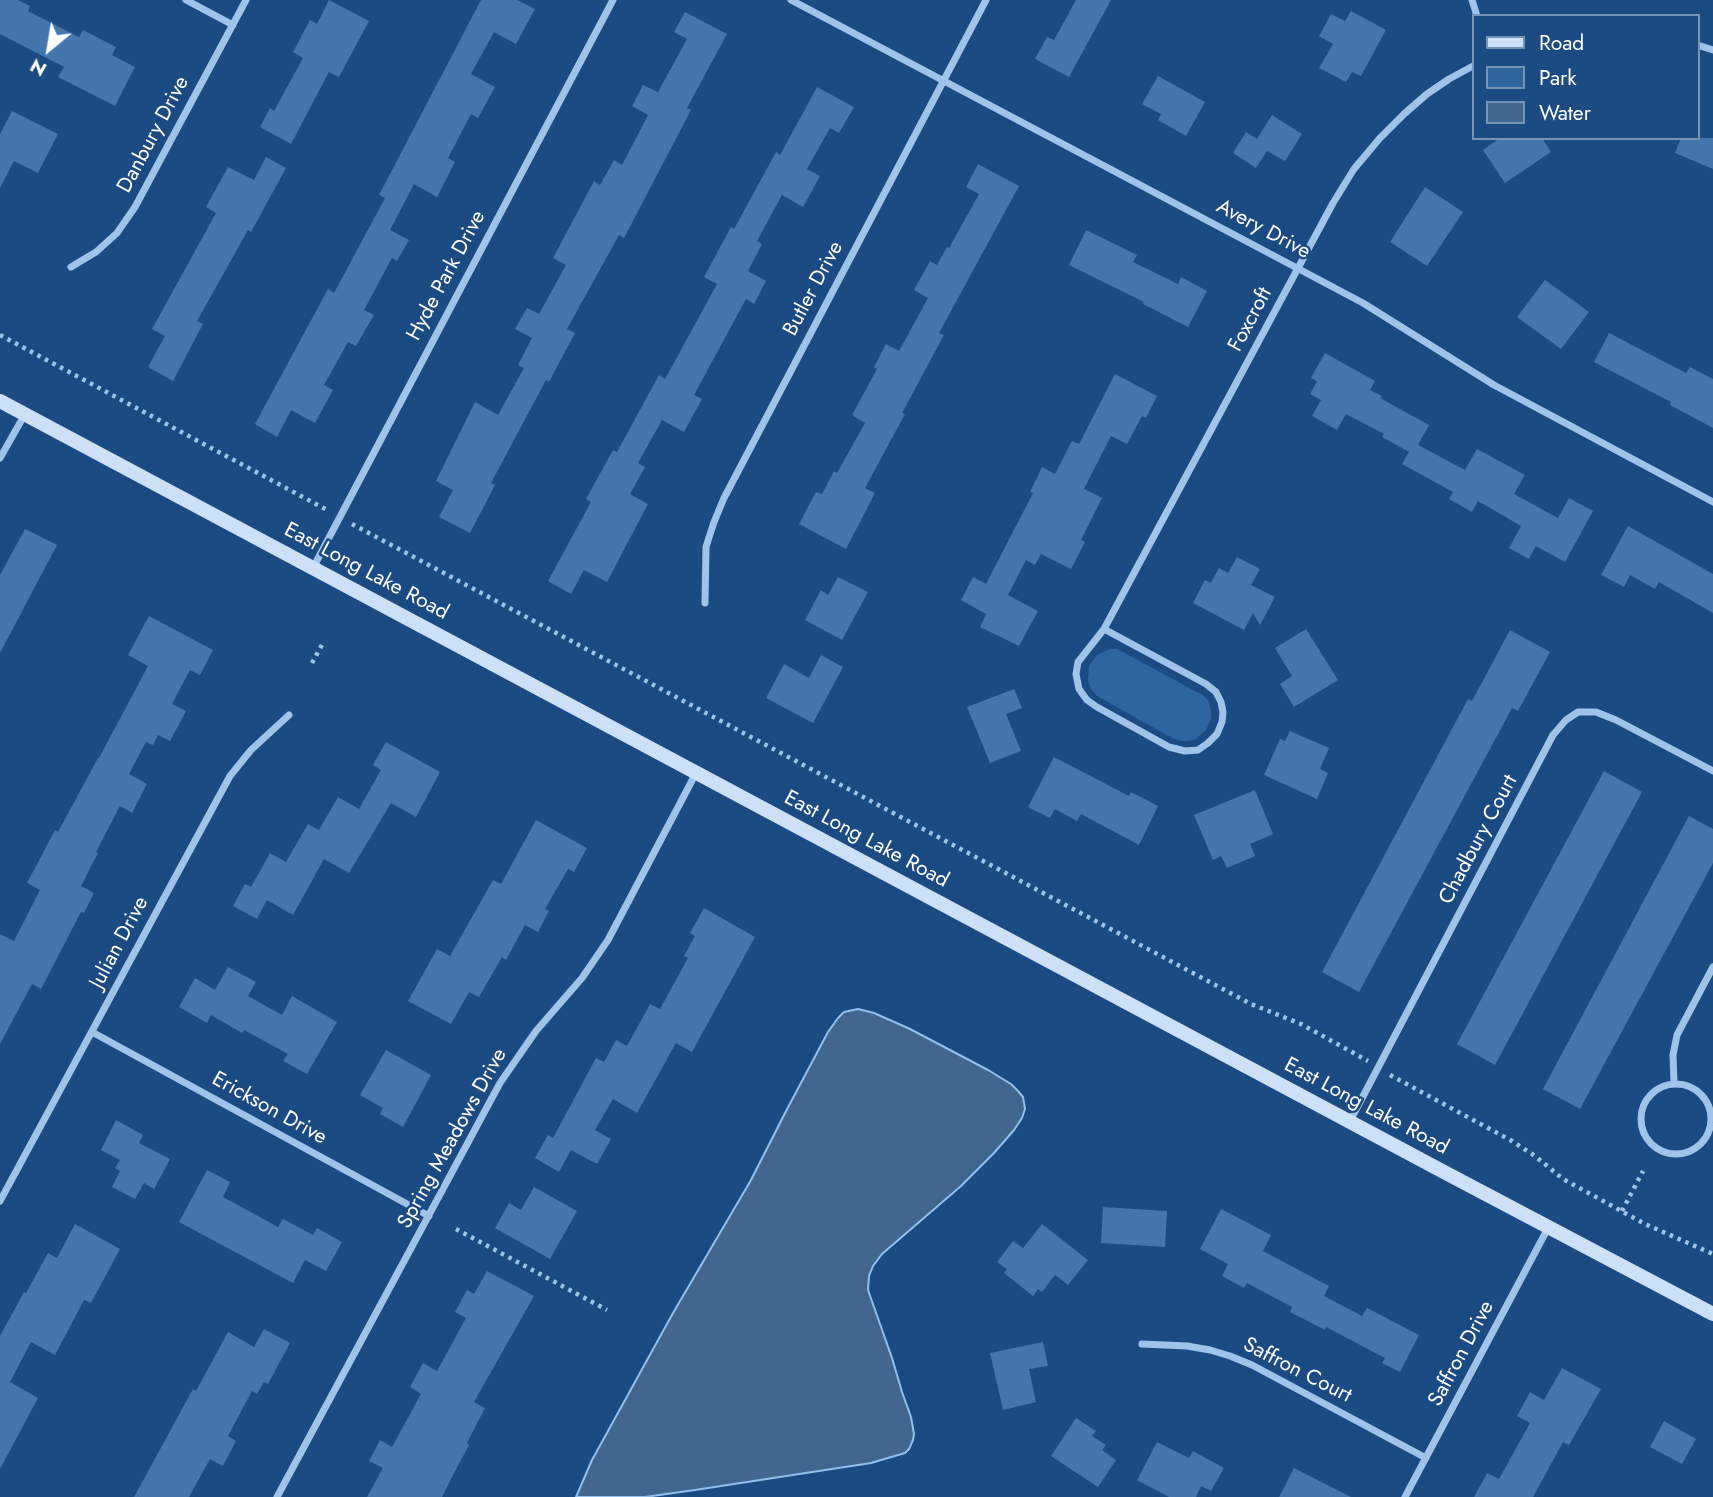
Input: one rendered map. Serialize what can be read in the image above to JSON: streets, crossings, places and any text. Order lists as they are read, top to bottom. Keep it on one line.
{"streets":{"main road":["East Long Lake Road"],"street":["Danbury Drive","Avery Drive","Hyde Park Drive","Butler Drive","Foxcroft","Chadbury Court","Julian Drive","Erickson Drive","Spring Meadows Drive","Saffron Drive","Saffron Court"]},"crossings":[["Avery Drive","Butler Drive"],["Avery Drive","Foxcroft"],["Hyde Park Drive","East Long Lake Road"],["East Long Lake Road","Chadbury Court"],["East Long Lake Road","Spring Meadows Drive"],["East Long Lake Road","Saffron Drive"],["Julian Drive","Erickson Drive"],["Erickson Drive","Spring Meadows Drive"],["Saffron Drive","Saffron Court"]],"legend":["Road","Park","Water"],"north":"bottom left"}
